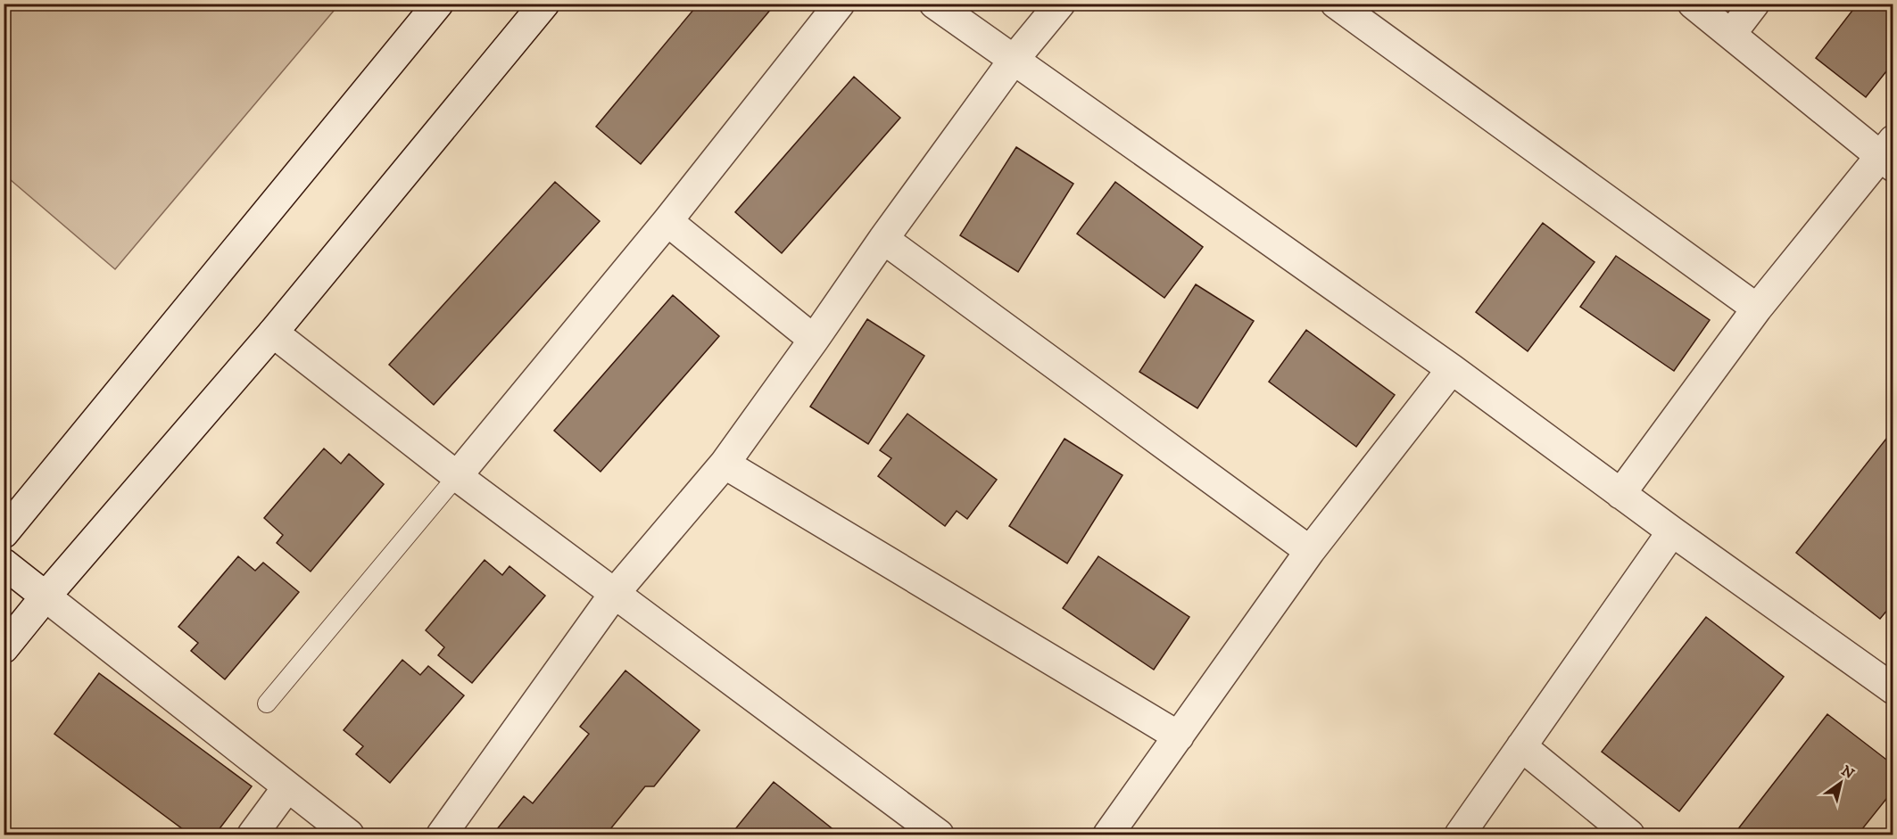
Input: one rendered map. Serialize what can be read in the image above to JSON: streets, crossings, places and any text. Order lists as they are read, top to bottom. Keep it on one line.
{"north":"top right"}
